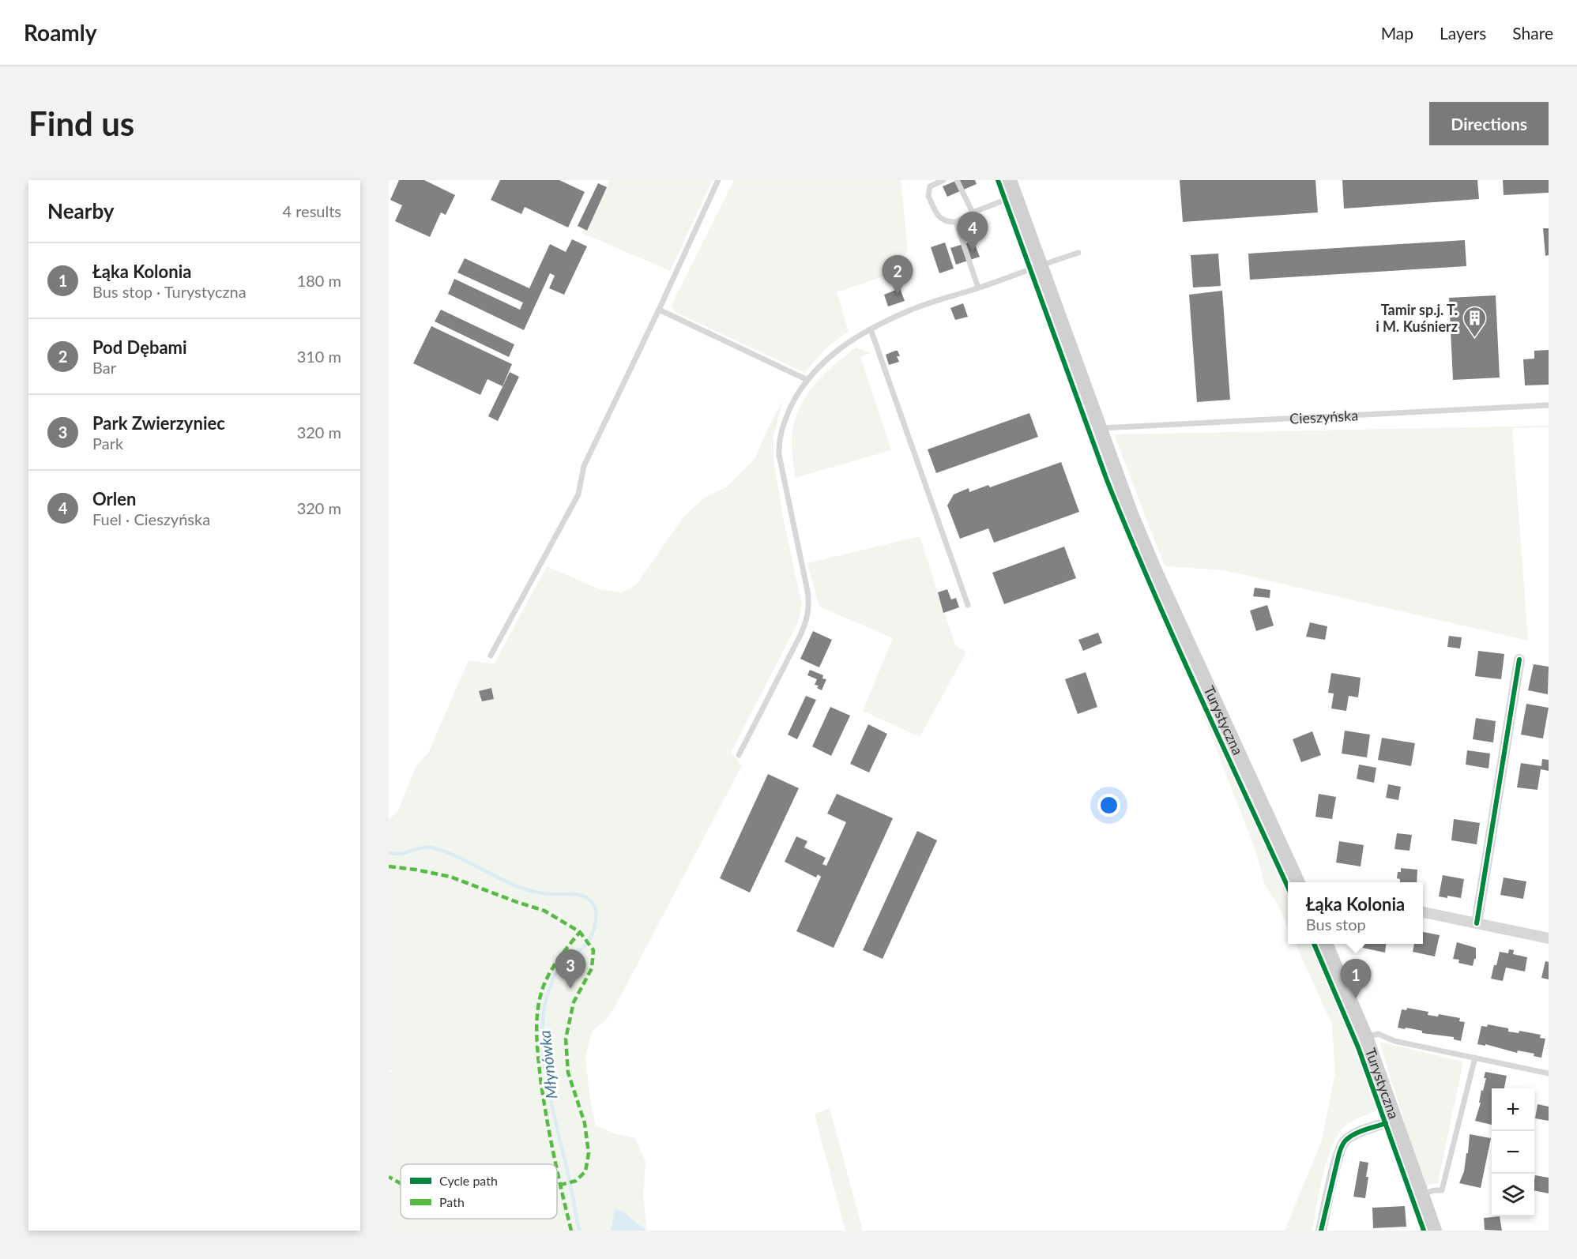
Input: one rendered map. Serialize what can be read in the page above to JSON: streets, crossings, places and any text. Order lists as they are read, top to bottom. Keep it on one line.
{"streets":{"main road":["Turystyczna"],"lane":["Cieszyńska"]},"crossings":[["Cieszyńska","Turystyczna"]],"water":["Młynówka"],"places":{"building":["Tamir sp.j. T. i M. Kuśnierz"]},"legend":["Cycle path","Path"],"page":{"header":"Roamly","nav":["Map","Layers","Share"],"buttons":"Directions","title":"Find us","heading":["Nearby","4 results"],"pins":["4","2","3","1"],"list":[{"mark":"1","name":"Łąka Kolonia","note":"Bus stop · Turystyczna","value":"180 m"},{"mark":"2","name":"Pod Dębami","note":"Bar","value":"310 m"},{"mark":"3","name":"Park Zwierzyniec","note":"Park","value":"320 m"},{"mark":"4","name":"Orlen","note":"Fuel · Cieszyńska","value":"320 m"}],"popup":["Łąka Kolonia","Bus stop"],"map_buttons":["+","−"]}}
